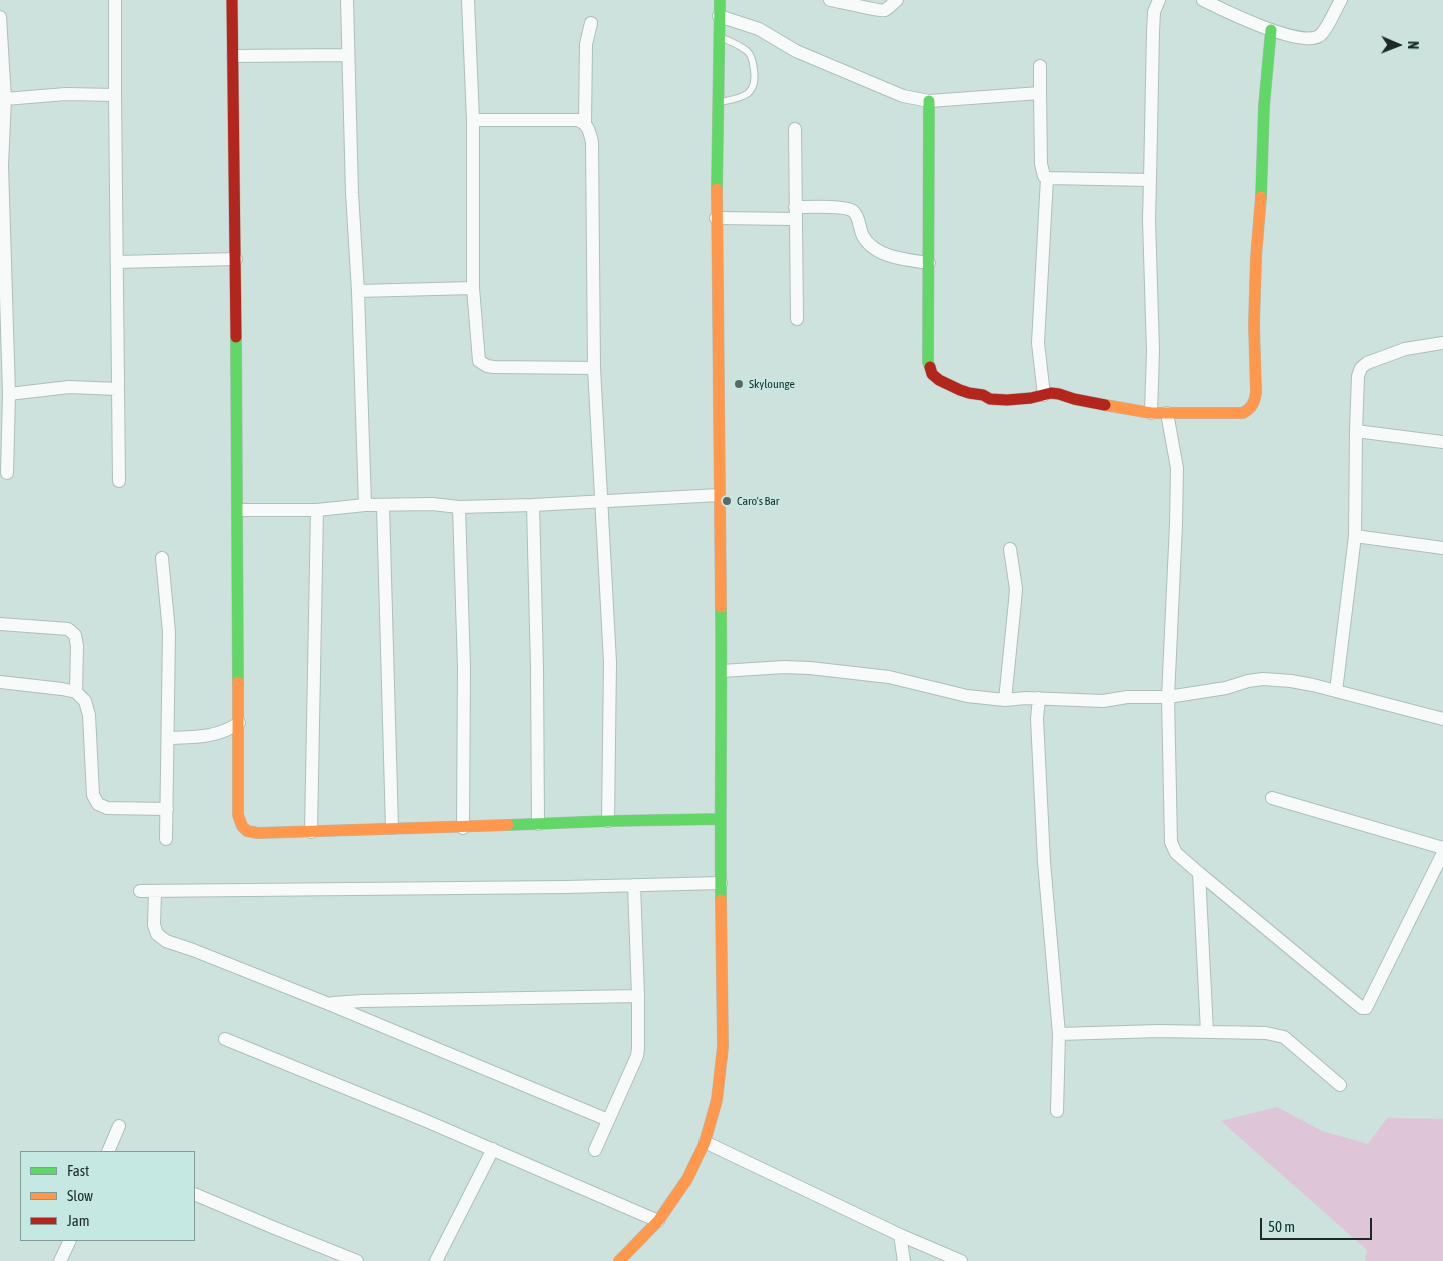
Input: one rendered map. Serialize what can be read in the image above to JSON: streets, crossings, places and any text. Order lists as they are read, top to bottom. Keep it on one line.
{"places":["Skylounge","Caro's Bar"],"legend":["Fast","Slow","Jam"],"scale_bar":"50 m","north":"right"}
